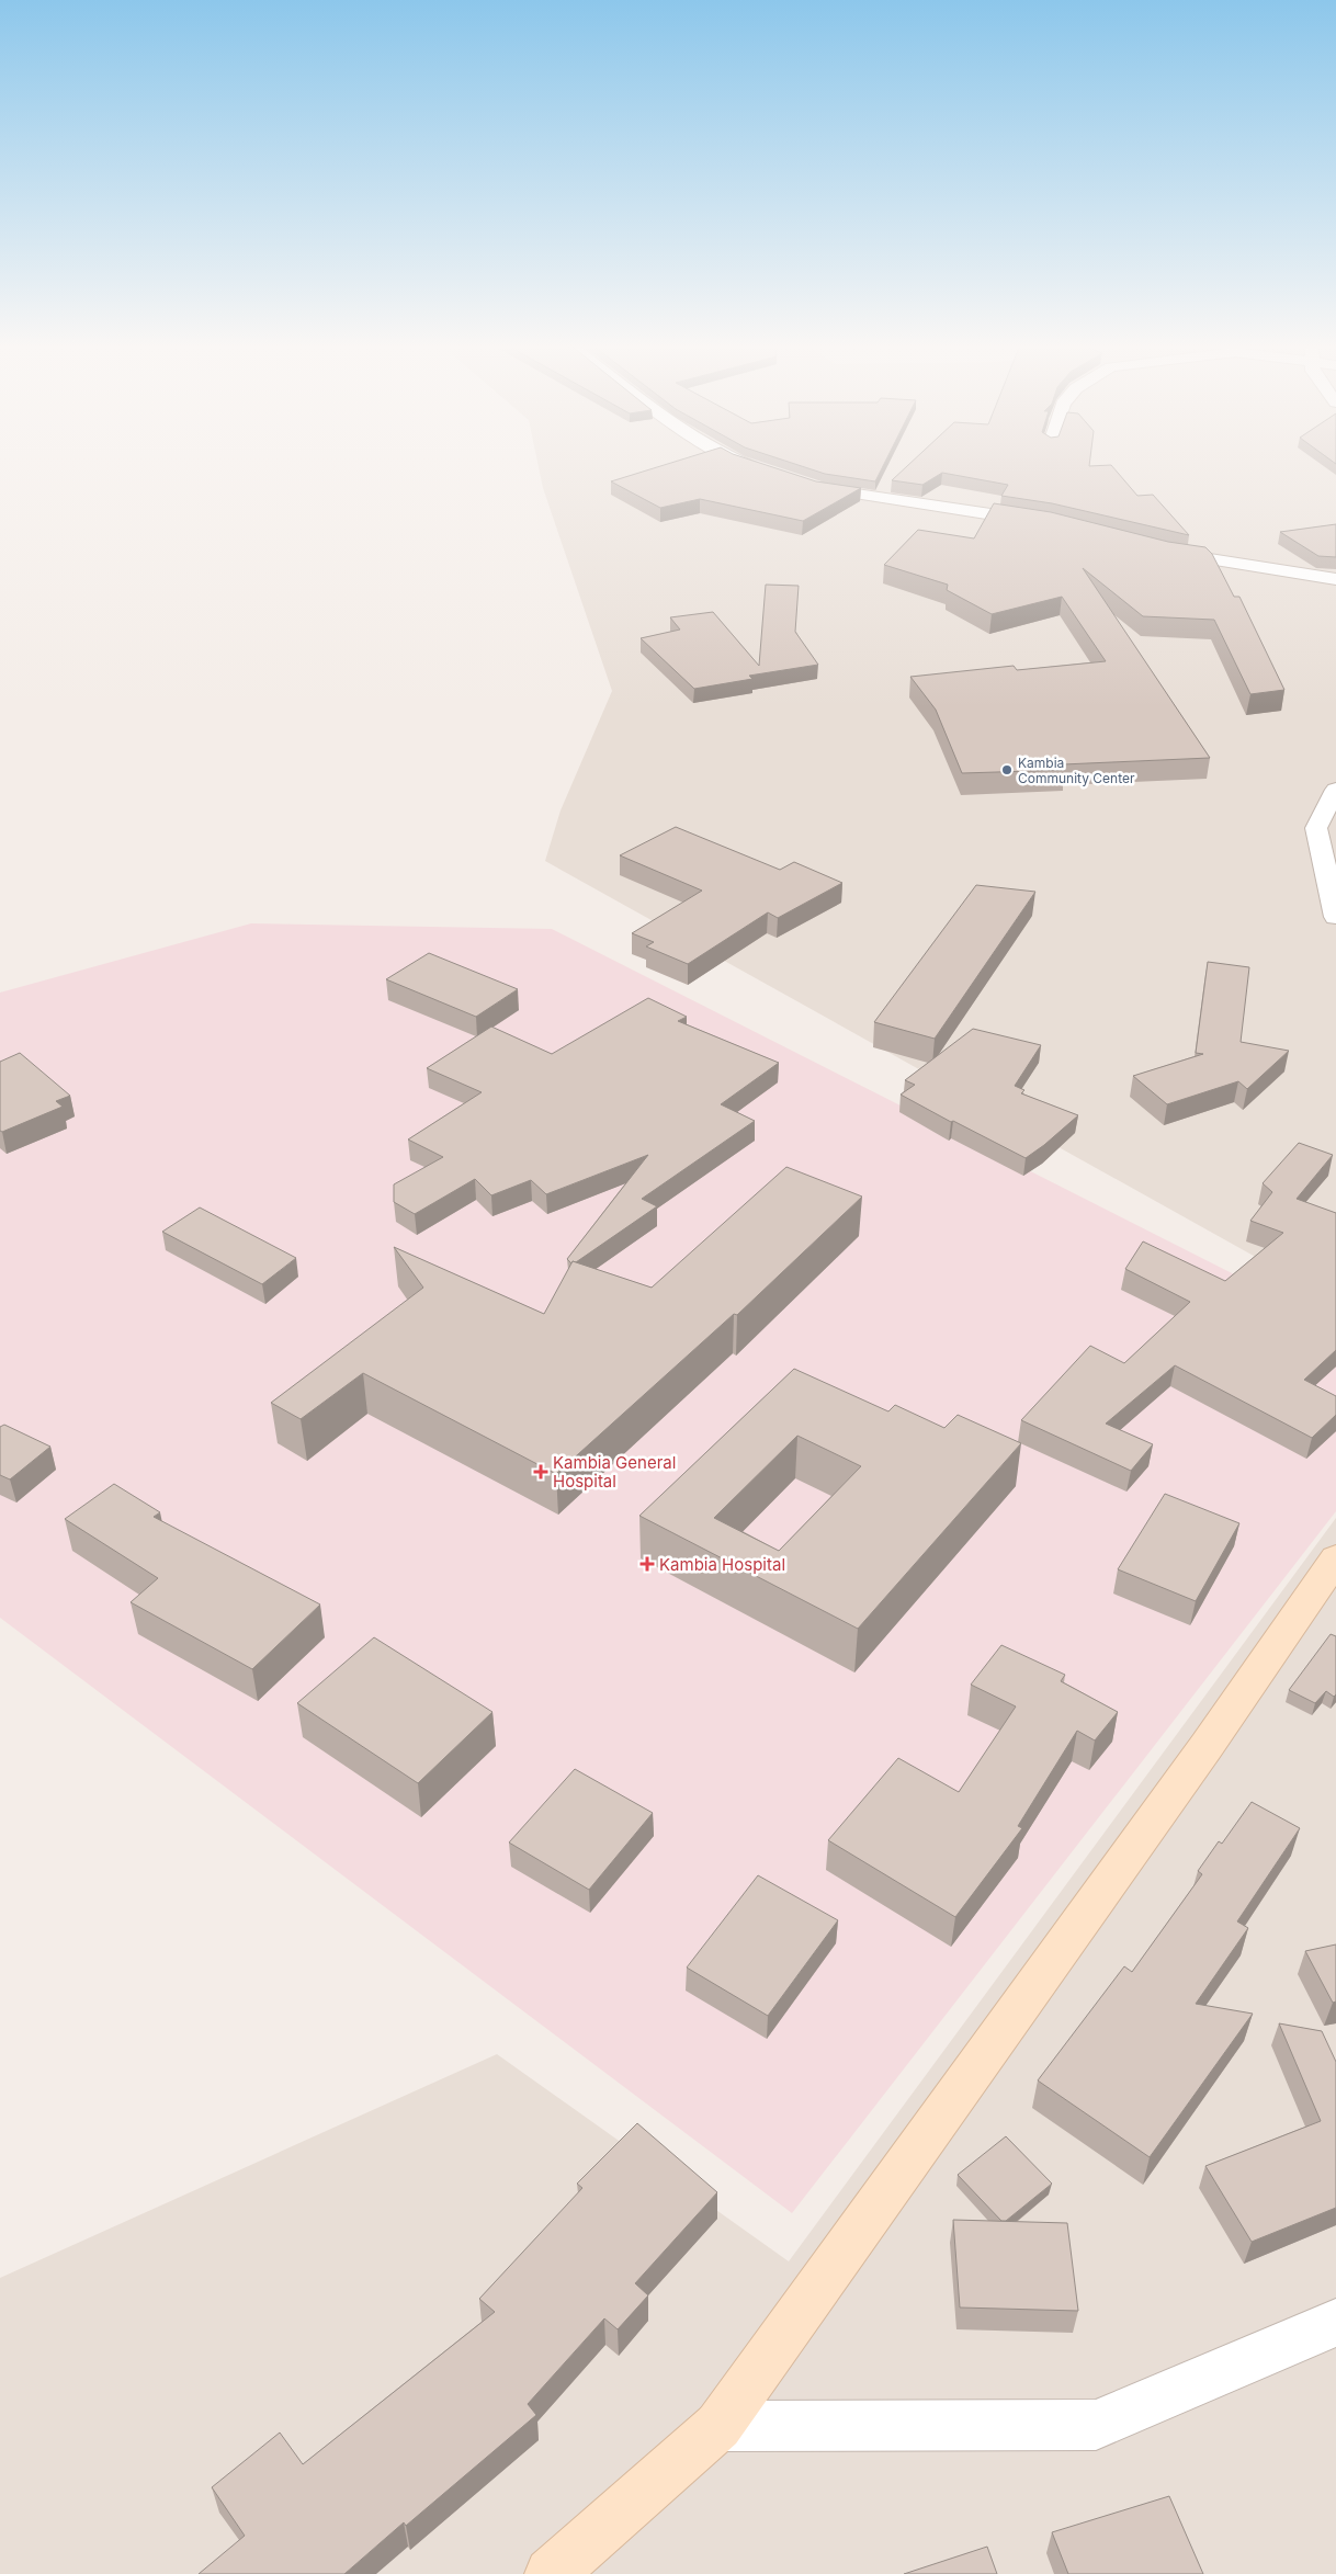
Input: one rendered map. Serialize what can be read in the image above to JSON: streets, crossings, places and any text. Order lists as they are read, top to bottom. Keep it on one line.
{"places":{"other":["Kambia Community Center"],"health":["Kambia General Hospital","Kambia Hospital"]}}
